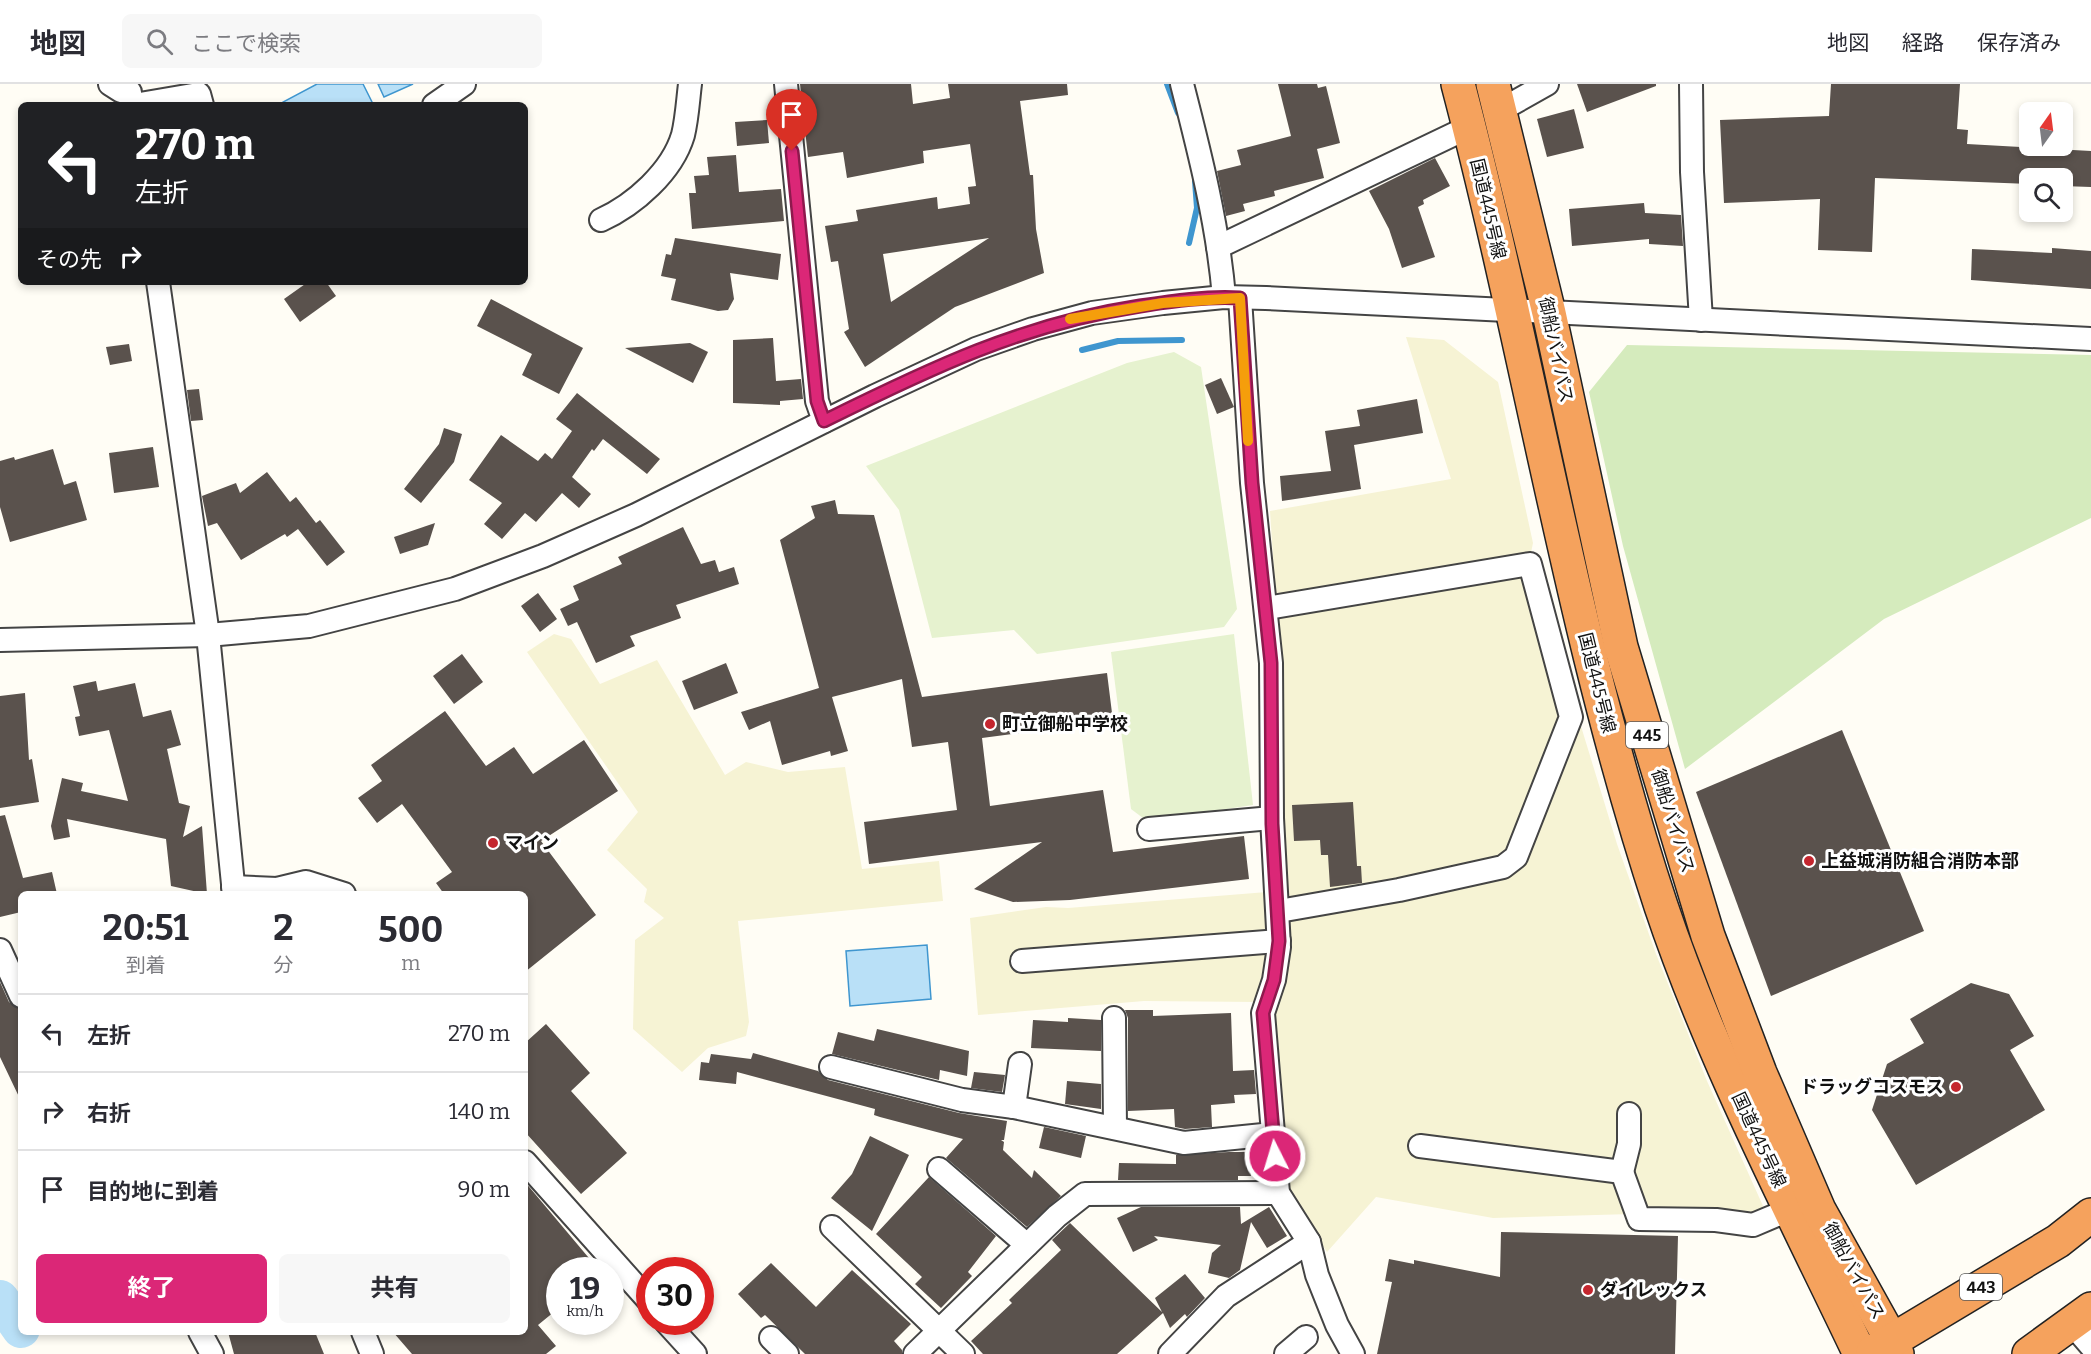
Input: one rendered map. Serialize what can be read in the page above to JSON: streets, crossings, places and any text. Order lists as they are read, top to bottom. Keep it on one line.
{"streets":{"highway":["国道445号線","御船バイパス","445","443"]},"crossings":[["御船バイパス","443"]],"places":["町立御船中学校","マイン","上益城消防組合消防本部","ドラッグコスモス","ダイレックス"],"north":"top","page":{"header":"地図","search":"ここで検索","nav":["地図","経路","保存済み"],"turn":["270 m","左折"],"then":"その先","eta":["20:51","到着","2","分","500","m"],"list":[{"name":"左折","value":"270 m"},{"name":"右折","value":"140 m"},{"name":"目的地に到着","value":"90 m"}],"buttons":["終了","共有"],"speed":"19 km/h","limit":"30"}}
